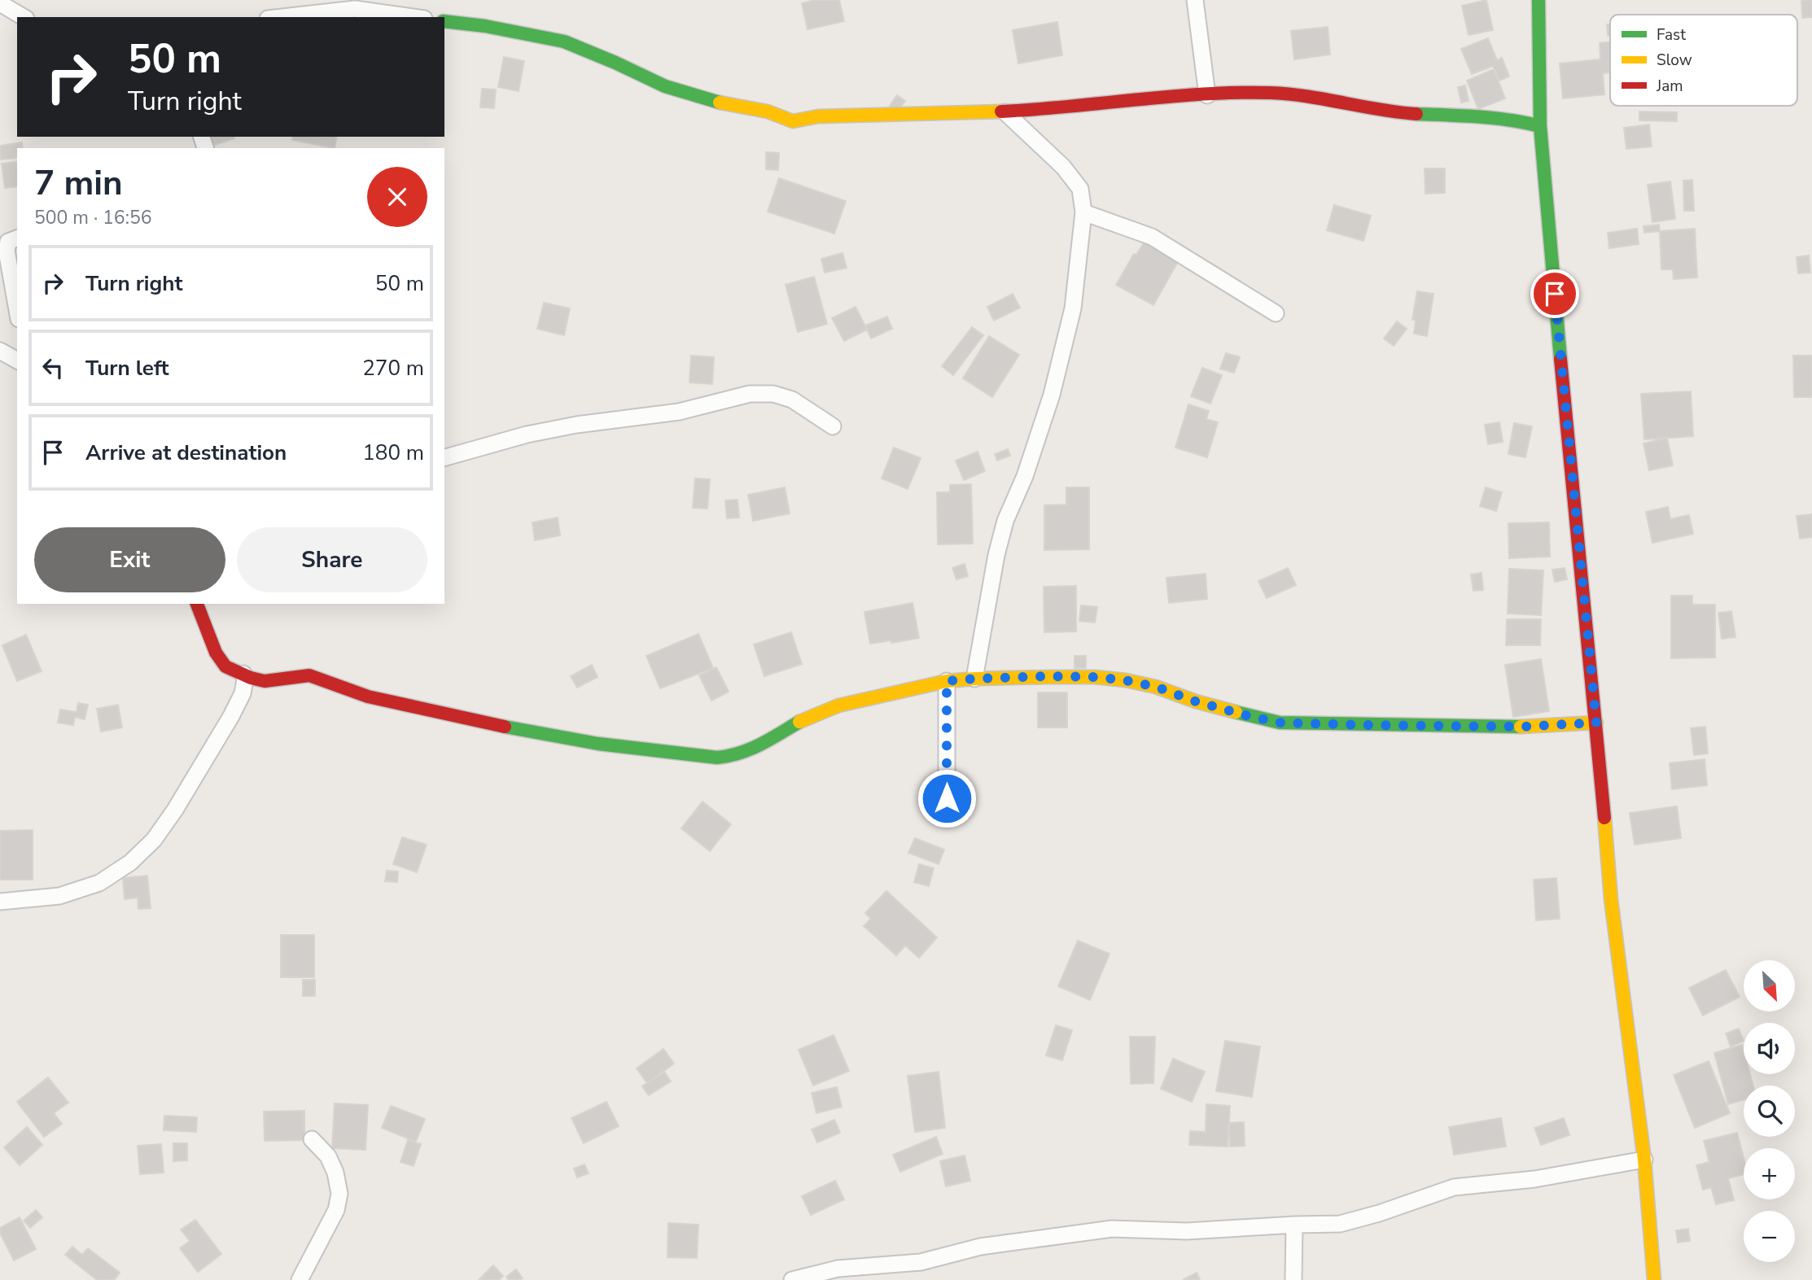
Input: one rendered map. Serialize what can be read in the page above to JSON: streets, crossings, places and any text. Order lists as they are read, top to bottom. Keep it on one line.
{"legend":["Fast","Slow","Jam"],"north":"bottom right","page":{"turn":["50 m","Turn right"],"heading":["7 min","500 m · 16:56"],"list":[{"name":"Turn right","value":"50 m"},{"name":"Turn left","value":"270 m"},{"name":"Arrive at destination","value":"180 m"}],"buttons":["Exit","Share"],"map_buttons":["+","−"]}}
